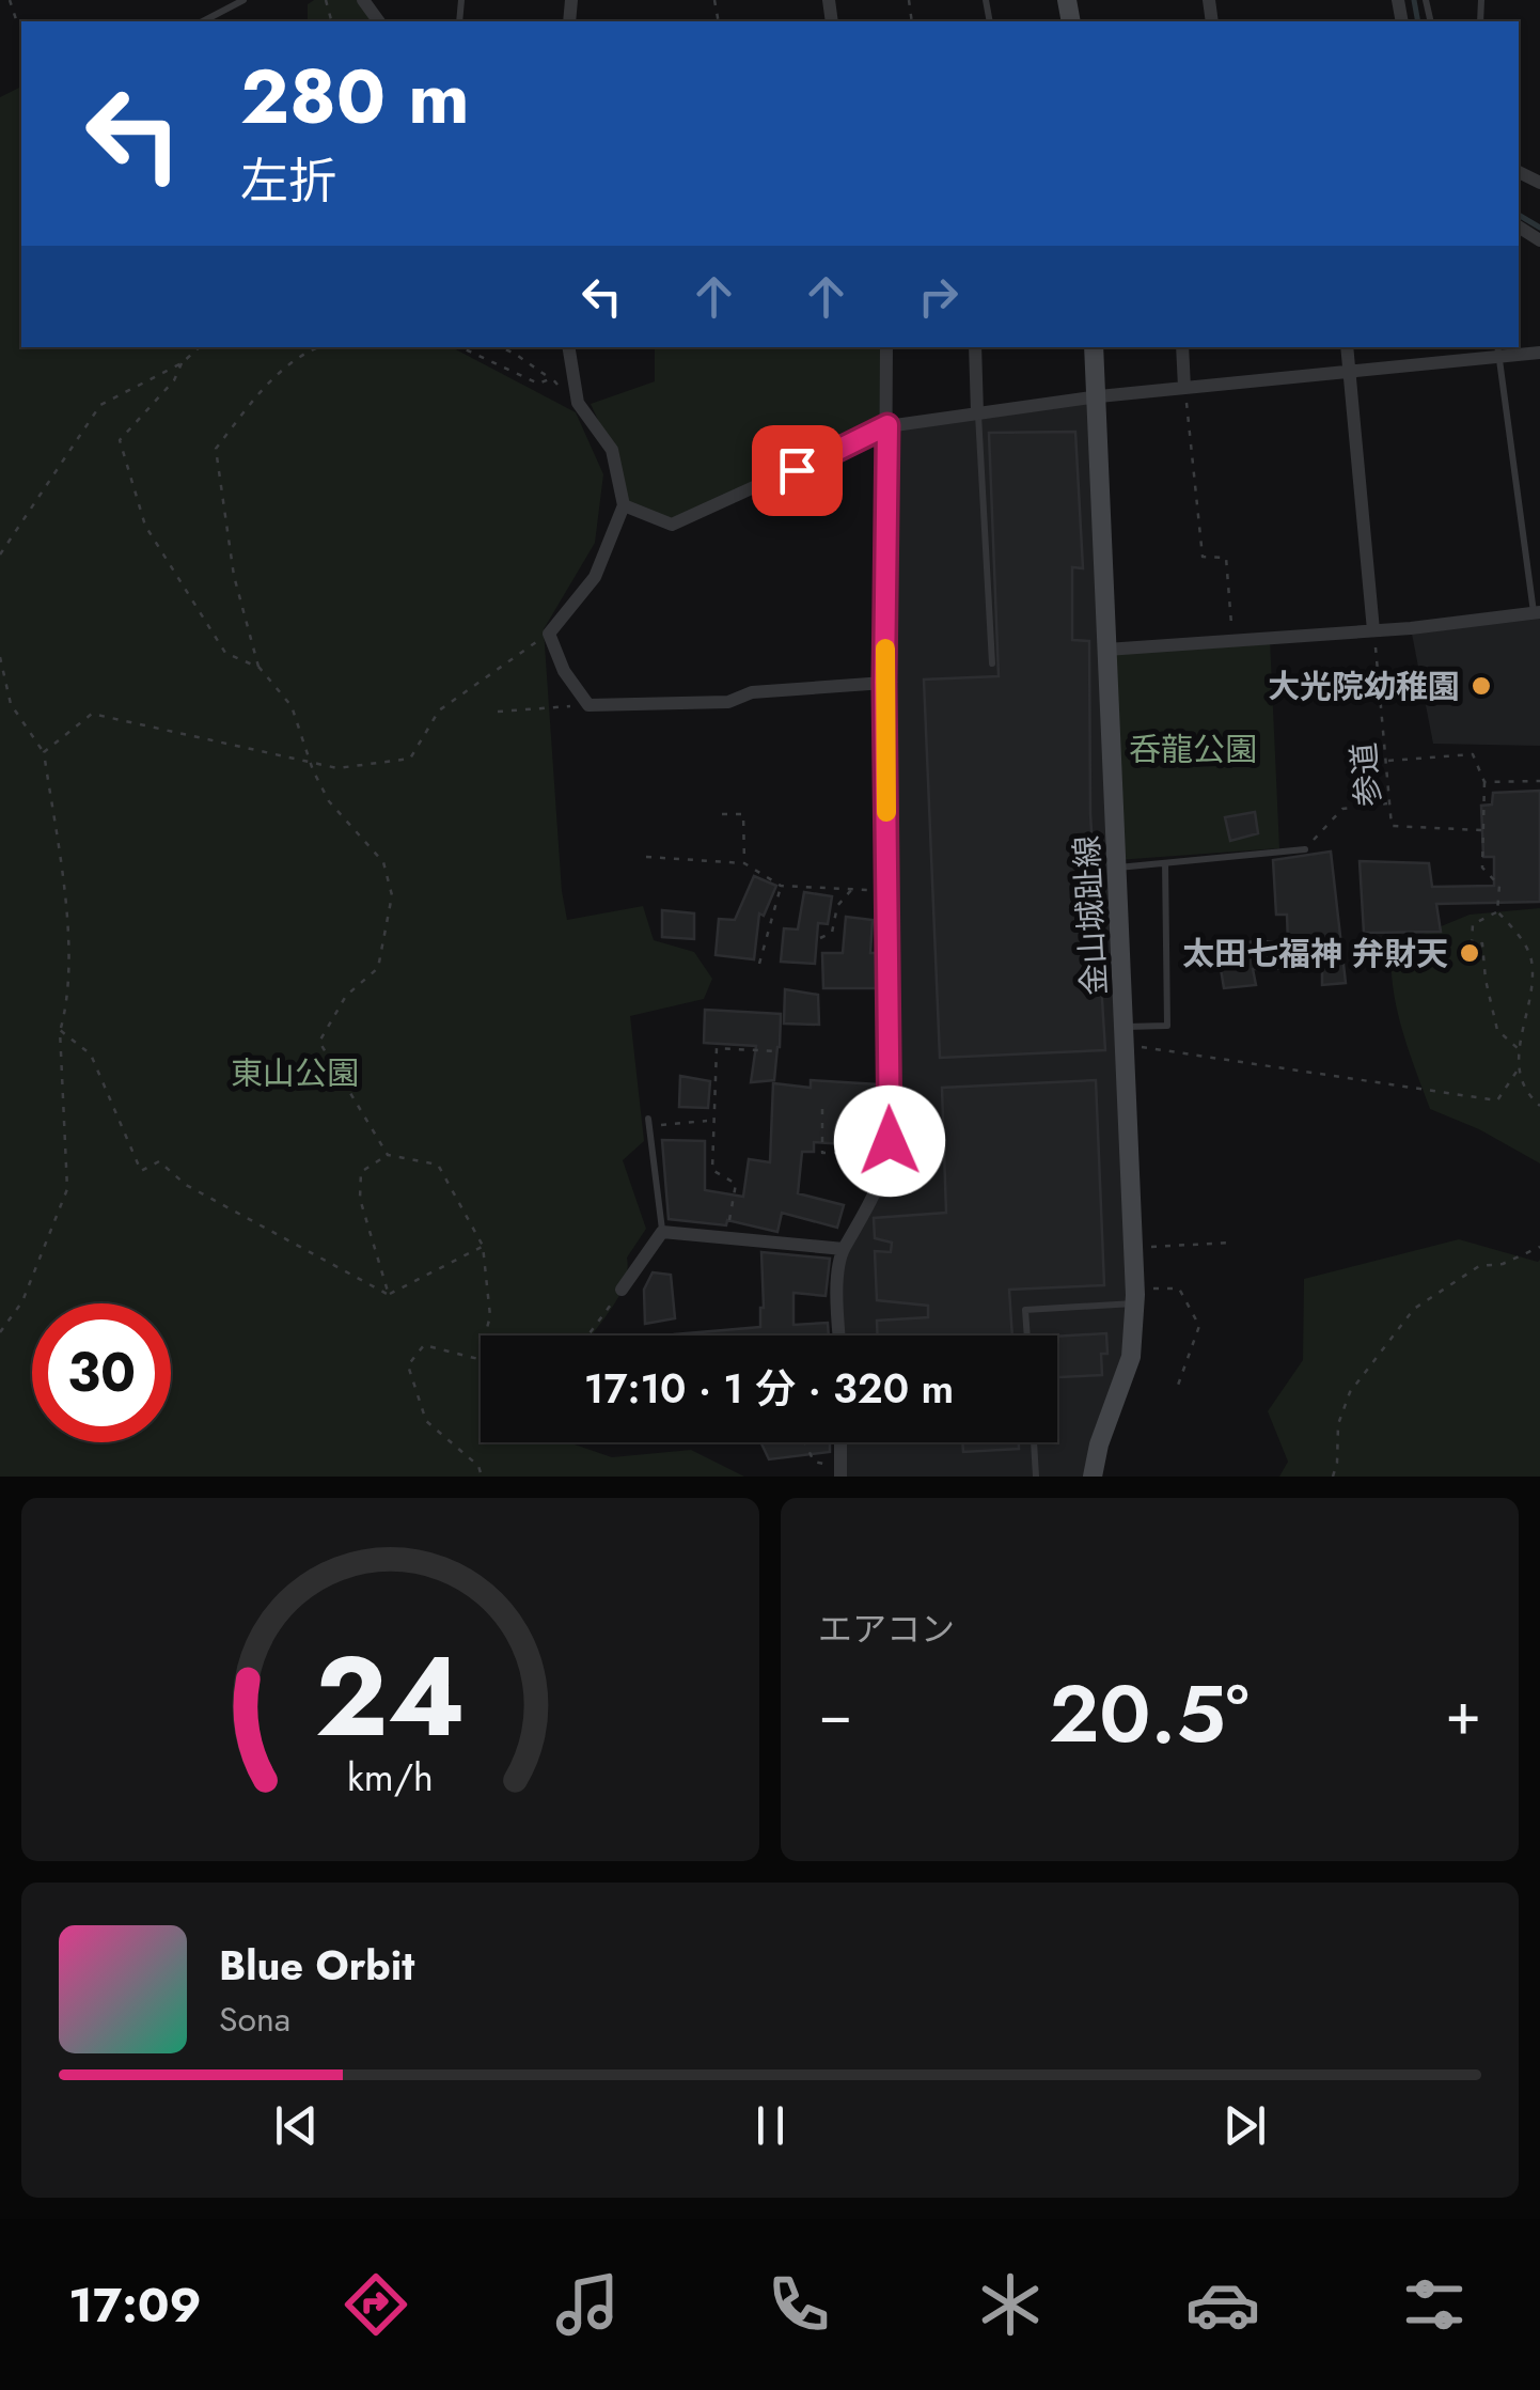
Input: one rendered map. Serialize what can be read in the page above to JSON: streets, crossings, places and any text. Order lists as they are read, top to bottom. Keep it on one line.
{"streets":{"main road":["金山城趾線"],"path":["参道"]},"parks":["呑龍公園","東山公園"],"places":["大光院幼稚園","太田七福神 弁財天"],"page":{"turn":["280 m","左折"],"limit":"30","trip":"17:10 · 1 分 · 320 m","tile":"エアコン","heat":["−","20.5°","+"],"song":["Blue Orbit","Sona"],"tabs":"17:09","gauge":["24","km/h"]}}
